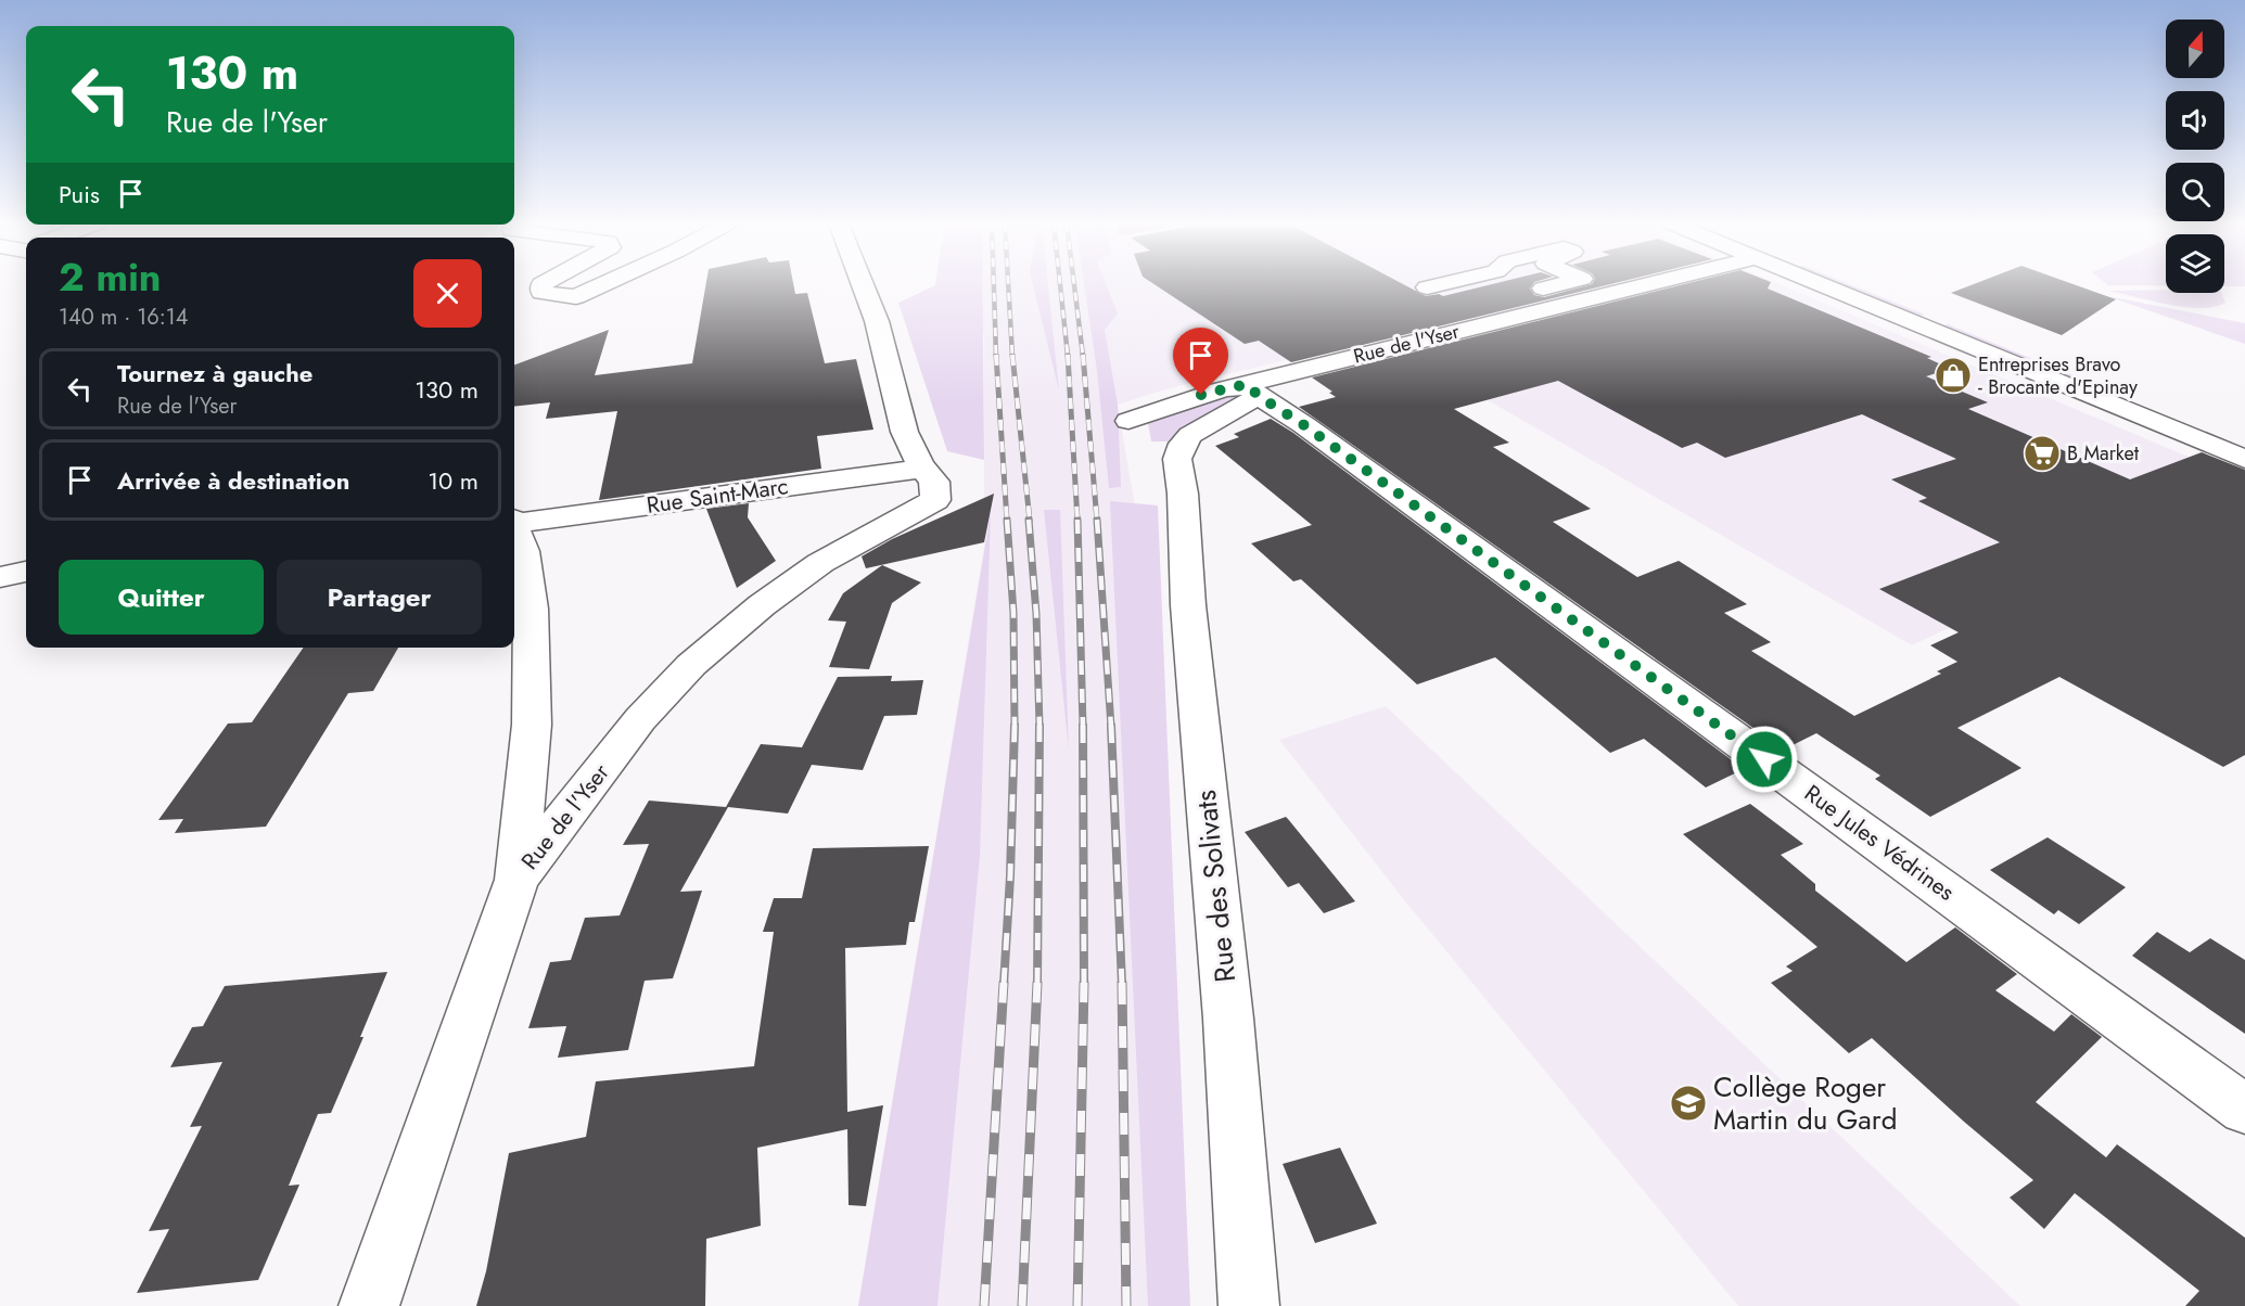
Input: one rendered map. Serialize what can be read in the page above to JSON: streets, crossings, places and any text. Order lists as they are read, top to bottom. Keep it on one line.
{"streets":{"street":["Rue de l'Yser","Rue Saint-Marc","Rue Jules Védrines","Rue des Solivats"]},"crossings":[["Rue de l'Yser","Rue Saint-Marc"],["Rue de l'Yser","Rue Jules Védrines"],["Rue de l'Yser","Rue des Solivats"]],"places":{"shop":["Entreprises Bravo - Brocante d'Epinay"],"supermarket":["B Market"],"school or university":["Collège Roger Martin du Gard"]},"north":"top","page":{"turn":["130 m","Rue de l'Yser"],"then":"Puis","heading":["2 min","140 m · 16:14"],"list":[{"name":"Tournez à gauche","note":"Rue de l'Yser","value":"130 m"},{"name":"Arrivée à destination","value":"10 m"}],"buttons":["Quitter","Partager"]}}
